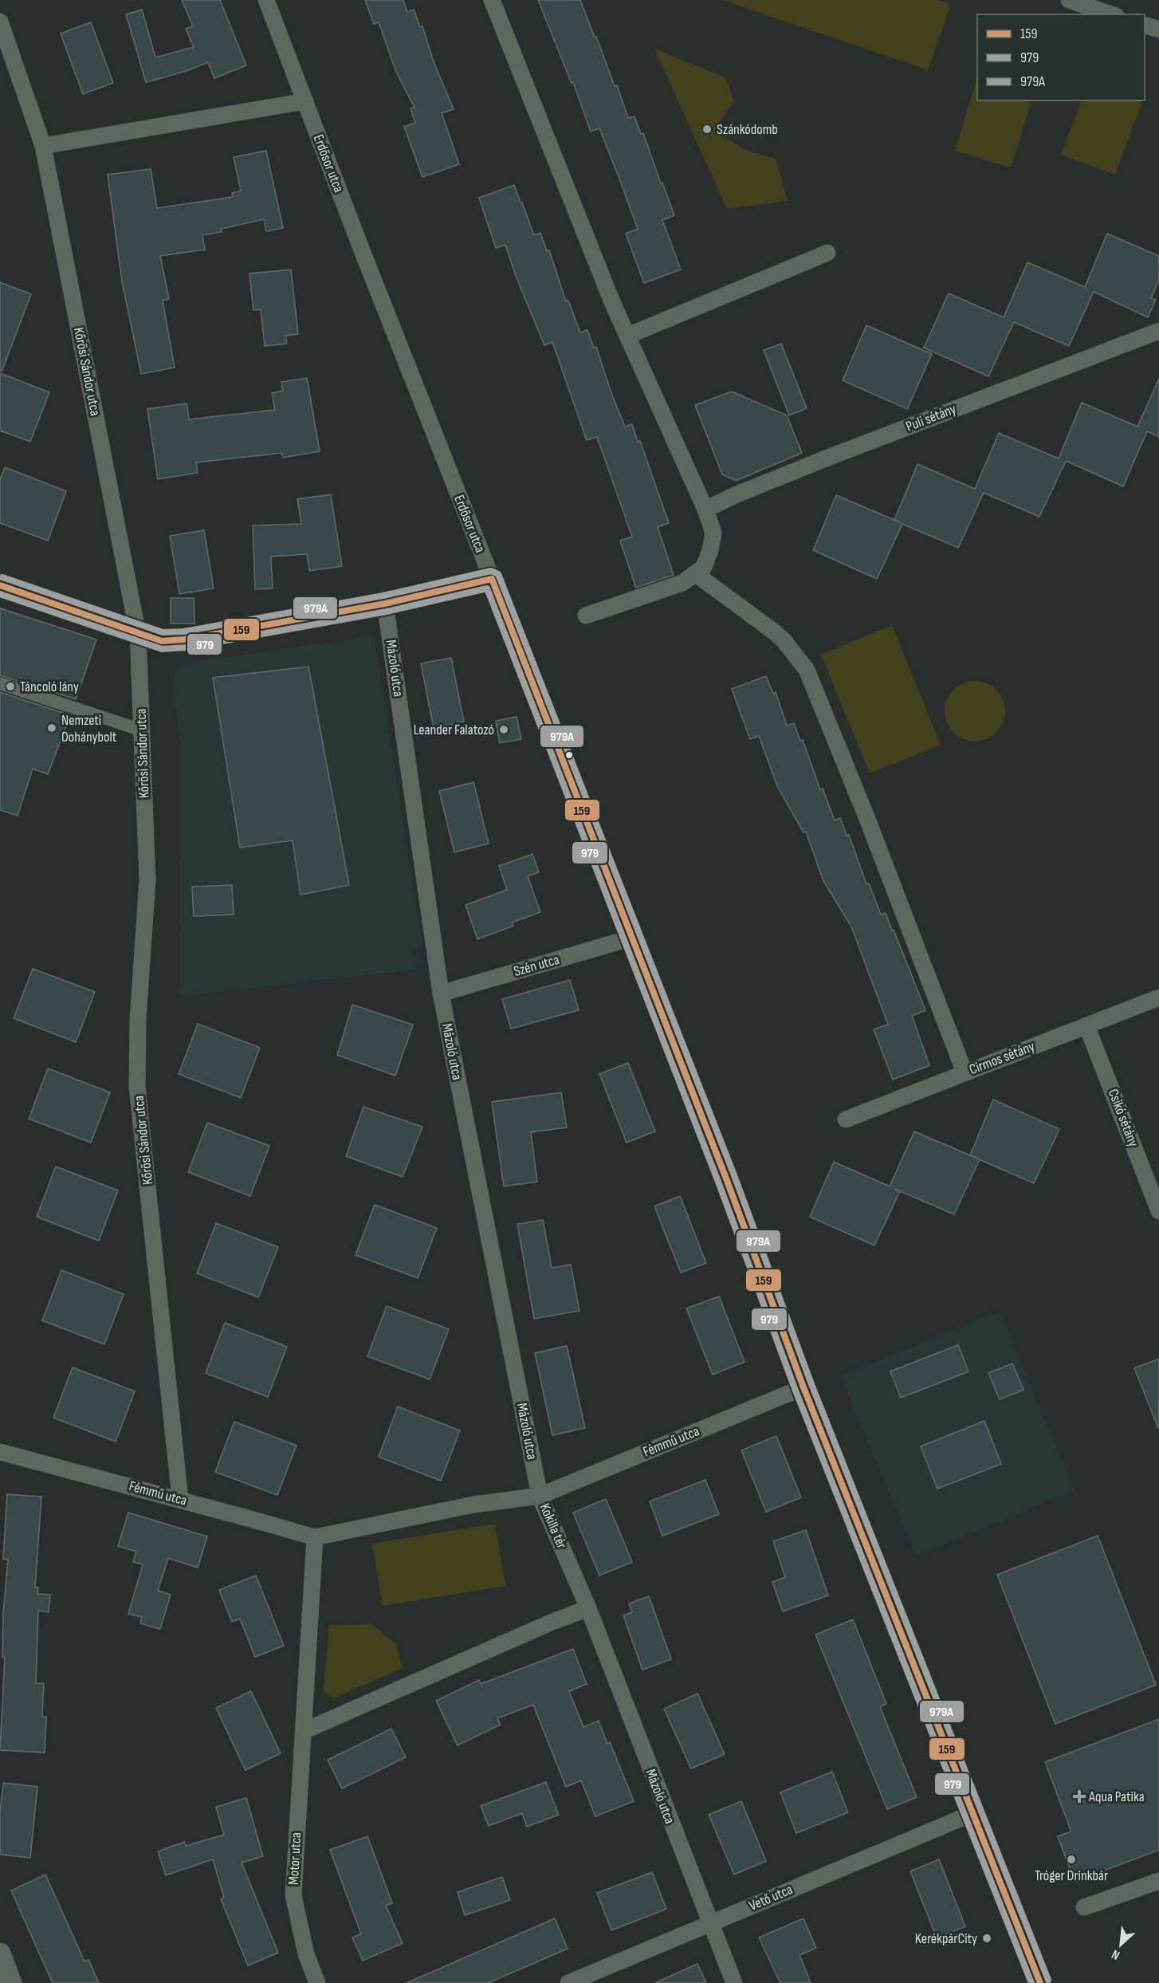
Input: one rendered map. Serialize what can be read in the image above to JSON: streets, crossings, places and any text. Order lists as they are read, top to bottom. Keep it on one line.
{"streets":{"street":["Erdősor utca","Kőrösi Sándor utca","Puli sétány","Mázoló utca","Szén utca","Cirmos sétány","Csikó sétány","Fémmű utca","Kokilla tér","Motor utca","Vető utca"]},"crossings":[["Erdősor utca","Szén utca"],["Erdősor utca","Fémmű utca"],["Erdősor utca","Vető utca"],["Kőrösi Sándor utca","Fémmű utca"],["Mázoló utca","Szén utca"],["Mázoló utca","Fémmű utca"],["Mázoló utca","Kokilla tér"],["Mázoló utca","Vető utca"],["Cirmos sétány","Csikó sétány"],["Fémmű utca","Kokilla tér"]],"places":{"other":["Szánkódomb","Táncoló lány","Nemzeti Dohánybolt","Leander Falatozó","Tróger Drinkbár","KerékpárCity"],"health":["Aqua Patika"]},"lines":["transit line 979A","transit line 159","transit line 979"],"legend":["159","979","979A"],"north":"bottom left"}
